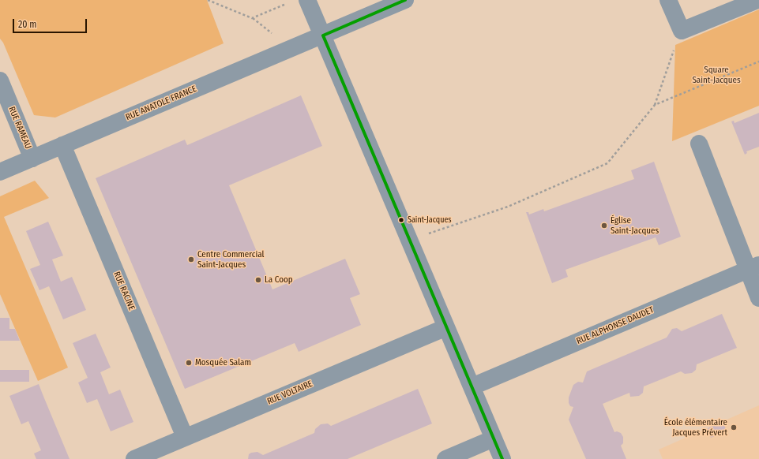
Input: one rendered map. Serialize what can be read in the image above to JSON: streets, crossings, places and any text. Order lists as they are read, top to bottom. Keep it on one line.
{"streets":{"street":["RUE ANATOLE FRANCE","RUE RAMEAU","RUE RACINE","RUE ALPHONSE DAUDET","RUE VOLTAIRE"]},"crossings":[["RUE ANATOLE FRANCE","RUE RAMEAU"],["RUE ANATOLE FRANCE","RUE RACINE"],["RUE RACINE","RUE VOLTAIRE"]],"parks":["Square Saint-Jacques"],"places":["Saint-Jacques","Église Saint-Jacques","Centre Commercial Saint-Jacques","La Coop","Mosquée Salam","École élémentaire Jacques Prévert"],"scale_bar":"20 m"}
